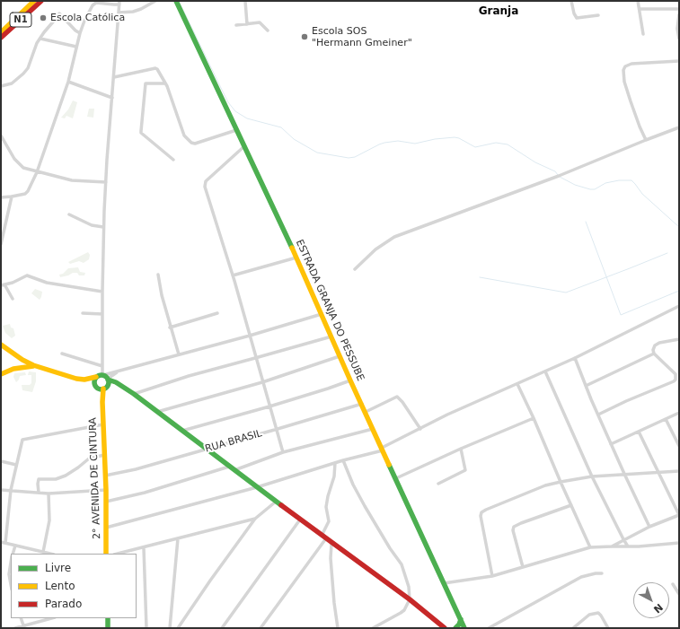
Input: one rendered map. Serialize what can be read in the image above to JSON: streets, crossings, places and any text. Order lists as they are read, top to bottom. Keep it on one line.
{"streets":{"street":["N1","ESTRADA GRANJA DO PESSUBE","RUA BRASIL","2° AVENIDA DE CINTURA"]},"crossings":[["ESTRADA GRANJA DO PESSUBE","RUA BRASIL"],["RUA BRASIL","2° AVENIDA DE CINTURA"]],"districts":["Granja"],"places":["Escola Católica","Escola SOS \"Hermann Gmeiner\""],"legend":["Livre","Lento","Parado"],"north":"bottom right"}
